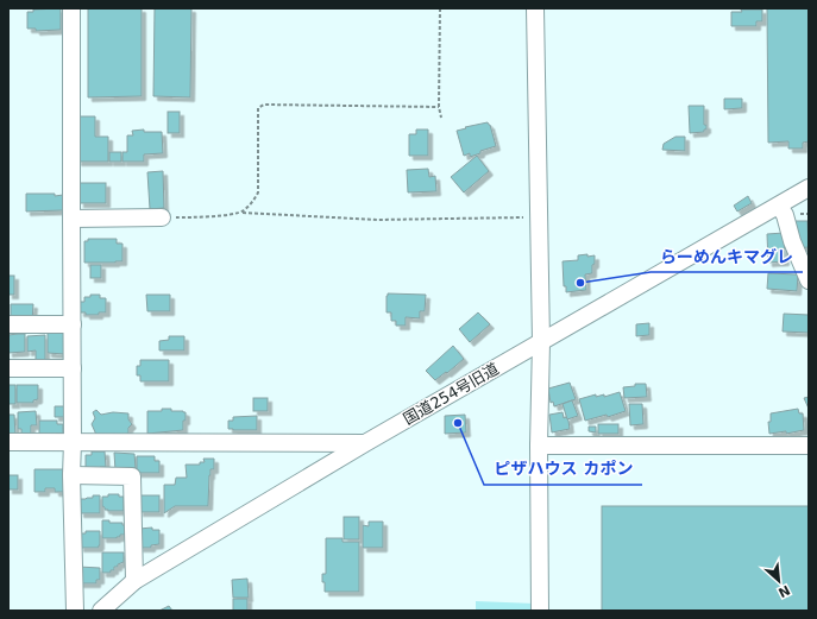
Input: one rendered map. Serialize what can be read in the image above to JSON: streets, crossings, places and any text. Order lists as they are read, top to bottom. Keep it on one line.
{"streets":{"street":["国道254号旧道"]},"places":["らーめんキマグレ","ピザハウス カポン"],"north":"bottom right"}
